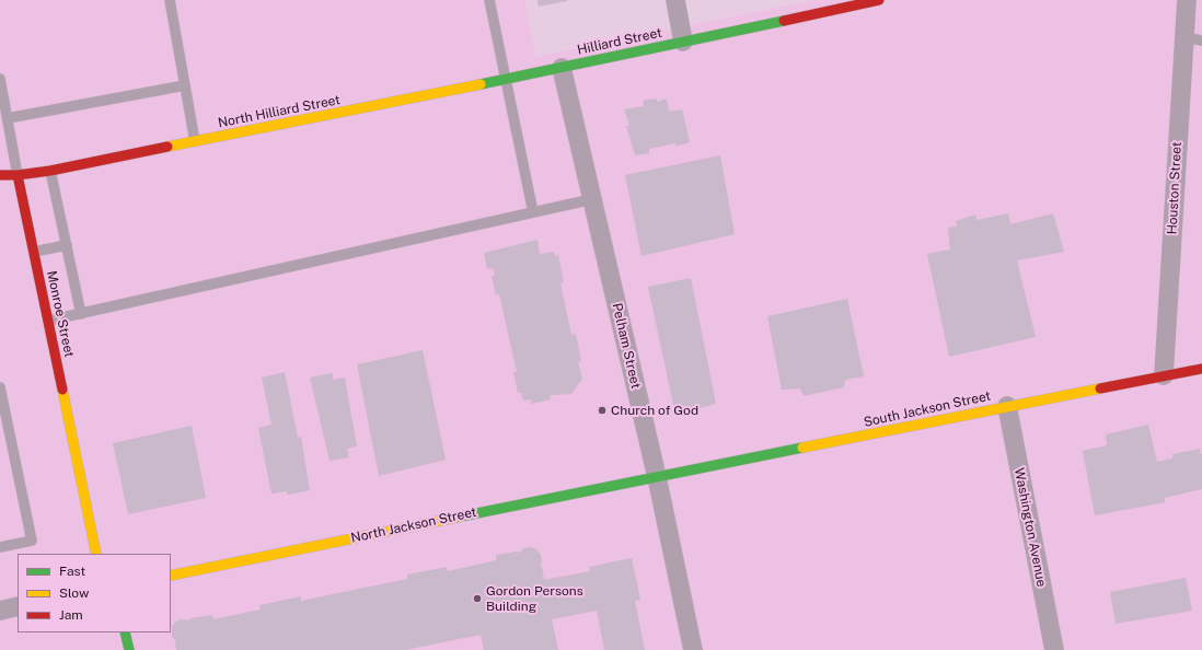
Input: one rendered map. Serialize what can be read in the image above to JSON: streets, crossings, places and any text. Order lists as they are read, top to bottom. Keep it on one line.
{"streets":{"street":["Hilliard Street","North Hilliard Street","Houston Street","Monroe Street","Pelham Street","South Jackson Street","North Jackson Street","Washington Avenue"]},"crossings":[["Hilliard Street","North Hilliard Street"],["Hilliard Street","Pelham Street"],["North Hilliard Street","Monroe Street"],["North Hilliard Street","Pelham Street"],["Houston Street","South Jackson Street"],["Pelham Street","South Jackson Street"],["Pelham Street","North Jackson Street"],["South Jackson Street","North Jackson Street"],["South Jackson Street","Washington Avenue"]],"places":["Church of God","Gordon Persons Building"],"legend":["Fast","Slow","Jam"]}
